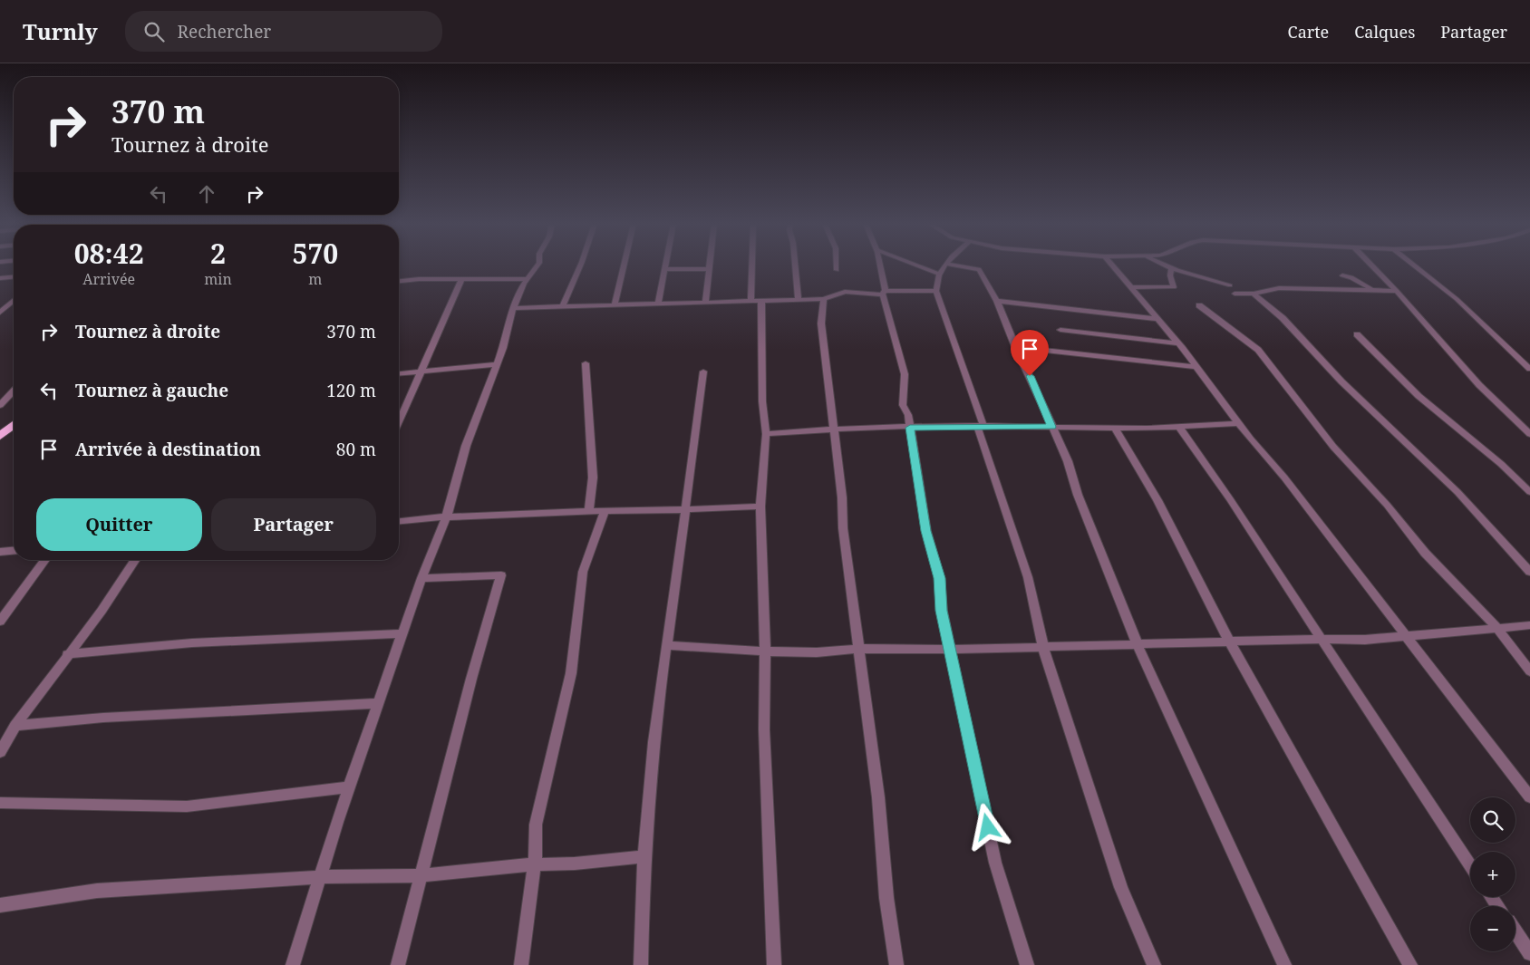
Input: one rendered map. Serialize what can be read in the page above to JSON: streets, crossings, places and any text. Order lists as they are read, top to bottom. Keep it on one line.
{"page":{"header":"Turnly","search":"Rechercher","nav":["Carte","Calques","Partager"],"turn":["370 m","Tournez à droite"],"eta":["08:42","Arrivée","2","min","570","m"],"list":[{"name":"Tournez à droite","value":"370 m"},{"name":"Tournez à gauche","value":"120 m"},{"name":"Arrivée à destination","value":"80 m"}],"buttons":["Quitter","Partager"],"map_buttons":["+","−"]}}
